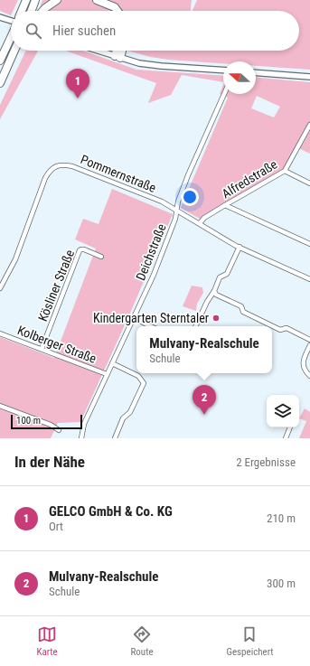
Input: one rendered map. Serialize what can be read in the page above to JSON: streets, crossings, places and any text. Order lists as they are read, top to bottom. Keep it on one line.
{"streets":{"street":["Pommernstraße","Alfredstraße","Deichstraße","Kösliner Straße","Kolberger Straße"]},"crossings":[["Pommernstraße","Alfredstraße"],["Pommernstraße","Deichstraße"],["Deichstraße","Kolberger Straße"],["Kösliner Straße","Kolberger Straße"]],"places":["Kindergarten Sterntaler"],"scale_bar":"100 m","north":"left","page":{"search":"Hier suchen","pins":["1","2"],"popup":["Mulvany-Realschule","Schule"],"scale":"100 m","heading":["In der Nähe","2 Ergebnisse"],"list":[{"mark":"1","name":"GELCO GmbH & Co. KG","note":"Ort","value":"210 m"},{"mark":"2","name":"Mulvany-Realschule","note":"Schule","value":"300 m"}],"nav":["Karte","Route","Gespeichert"]}}
